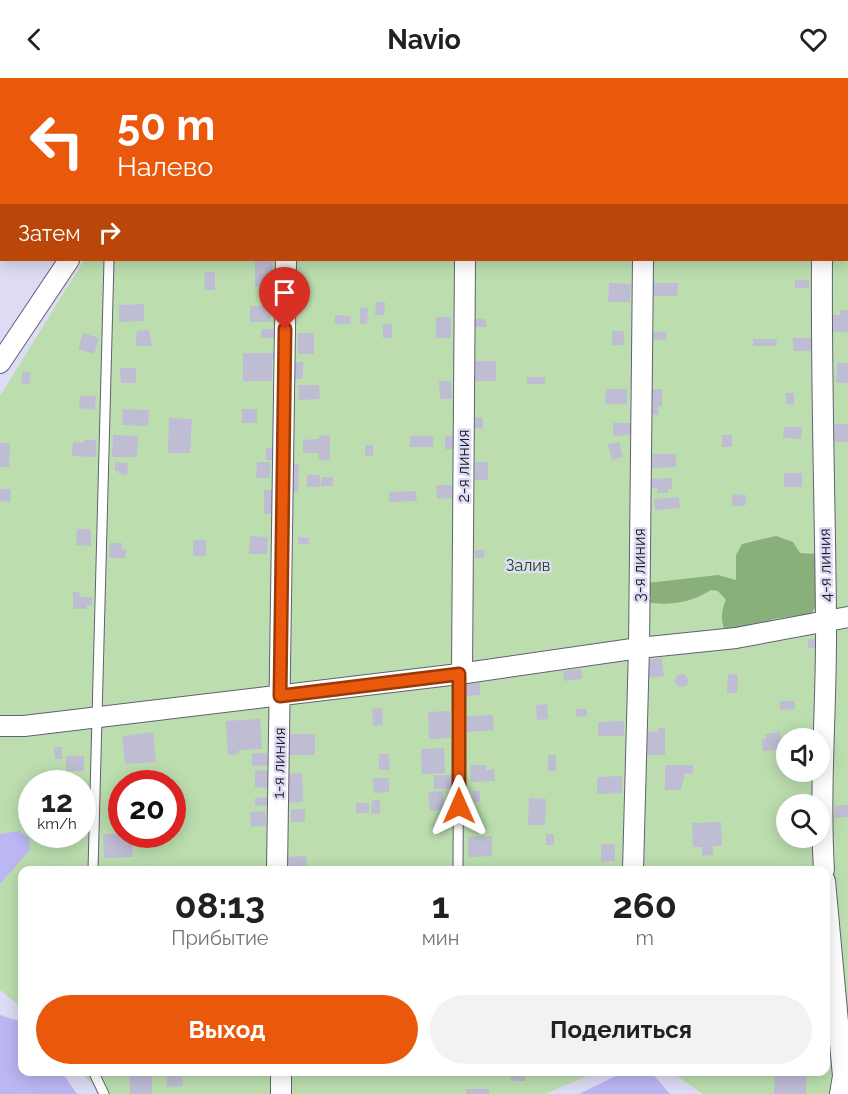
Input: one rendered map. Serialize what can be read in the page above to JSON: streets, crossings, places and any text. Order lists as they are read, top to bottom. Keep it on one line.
{"streets":{"street":["2-я линия","3-я линия","4-я линия","1-я линия"]},"parks":["Залив"],"page":{"header":"Navio","turn":["50 m","Налево"],"then":"Затем","speed":"12 km/h","limit":"20","eta":["08:13","Прибытие","1","мин","260","m"],"buttons":["Выход","Поделиться"]}}
